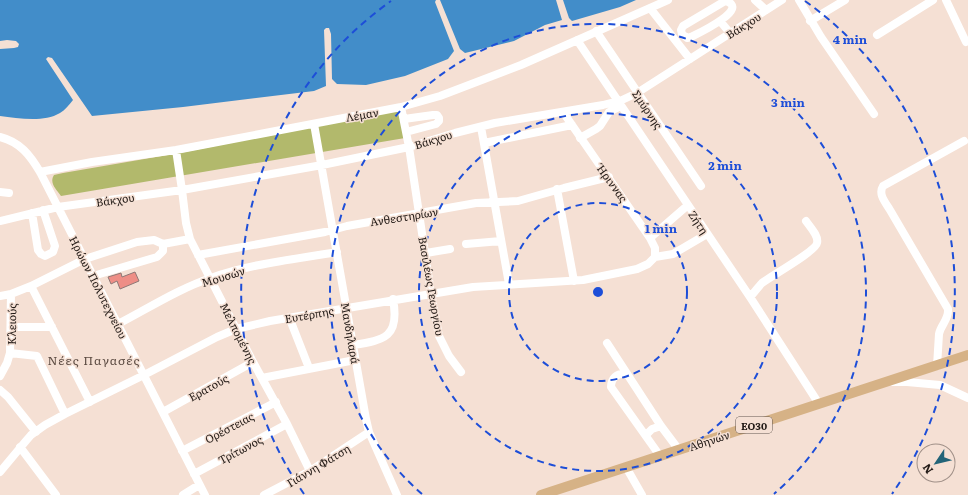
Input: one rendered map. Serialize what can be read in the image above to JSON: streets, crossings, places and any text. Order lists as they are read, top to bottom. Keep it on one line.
{"streets":{"main road":["ΕΟ30","Αθηνών"],"street":["Βάκχου","Σμύρνης","Λέμαν","Ήριννας","Ανθεστηρίων","Ζήτη","Μουσών","Βασιλέως Γεωργίου","Ηρώων Πολυτεχνείου","Ευτέρπης","Κλειούς","Μελπομένης","Μανδηλαρά","Ερατούς","Ορέστειας","Τρίτωνος","Γιάννη Φάτση"]},"crossings":[["Βάκχου","Σμύρνης"],["Βάκχου","Ήριννας"],["Βάκχου","Ζήτη"],["Βάκχου","Βασιλέως Γεωργίου"],["Βάκχου","Ηρώων Πολυτεχνείου"],["Βάκχου","Μελπομένης"],["Βάκχου","Μανδηλαρά"],["Σμύρνης","Λέμαν"],["Λέμαν","Ζήτη"],["Λέμαν","Βασιλέως Γεωργίου"],["Λέμαν","Ηρώων Πολυτεχνείου"],["Λέμαν","Μελπομένης"],["Λέμαν","Μανδηλαρά"],["Ήριννας","Ανθεστηρίων"],["Ήριννας","Ευτέρπης"],["Ανθεστηρίων","Βασιλέως Γεωργίου"],["Ανθεστηρίων","Μελπομένης"],["Ανθεστηρίων","Μανδηλαρά"],["Ζήτη","Ευτέρπης"],["Ζήτη","Αθηνών"],["Μουσών","Ηρώων Πολυτεχνείου"],["Μουσών","Μελπομένης"],["Μουσών","Μανδηλαρά"],["Βασιλέως Γεωργίου","Ευτέρπης"],["Ηρώων Πολυτεχνείου","Ευτέρπης"],["Ηρώων Πολυτεχνείου","Κλειούς"],["Ηρώων Πολυτεχνείου","Ερατούς"],["Ηρώων Πολυτεχνείου","Ορέστειας"],["Ηρώων Πολυτεχνείου","Τρίτωνος"],["Ευτέρπης","Μελπομένης"],["Ευτέρπης","Μανδηλαρά"],["Μελπομένης","Ερατούς"],["Μελπομένης","Ορέστειας"],["Μελπομένης","Τρίτωνος"],["Μελπομένης","Γιάννη Φάτση"],["Μανδηλαρά","Γιάννη Φάτση"]],"districts":["Νέες Παγασές"],"north":"bottom left","rings":["4 min","3 min","2 min","1 min"]}
